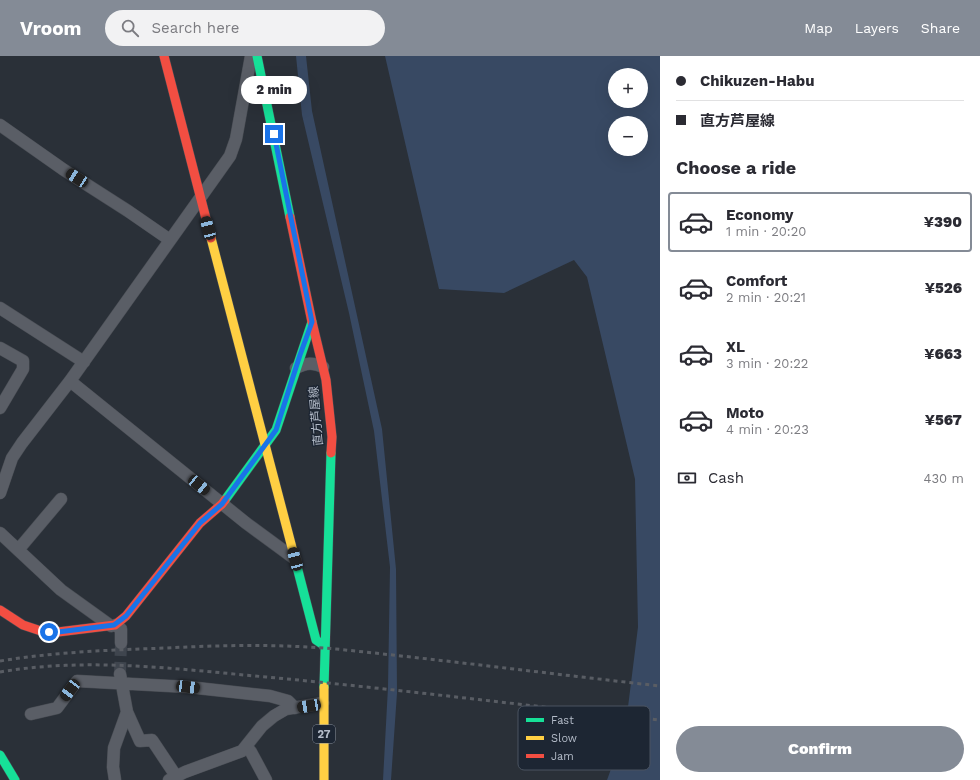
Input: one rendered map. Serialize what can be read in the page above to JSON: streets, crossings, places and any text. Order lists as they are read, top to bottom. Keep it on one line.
{"streets":{"street":["直方芦屋線","27"]},"legend":["Fast","Slow","Jam"],"page":{"header":"Vroom","search":"Search here","nav":["Map","Layers","Share"],"banner":["Chikuzen-Habu","直方芦屋線"],"map_buttons":["+","−"],"bubble":"2 min","heading":"Choose a ride","list":[{"name":"Economy","note":"1 min · 20:20","value":"¥390"},{"name":"Comfort","note":"2 min · 20:21","value":"¥526"},{"name":"XL","note":"3 min · 20:22","value":"¥663"},{"name":"Moto","note":"4 min · 20:23","value":"¥567"}],"pay":["Cash","430 m"],"buttons":"Confirm"}}
